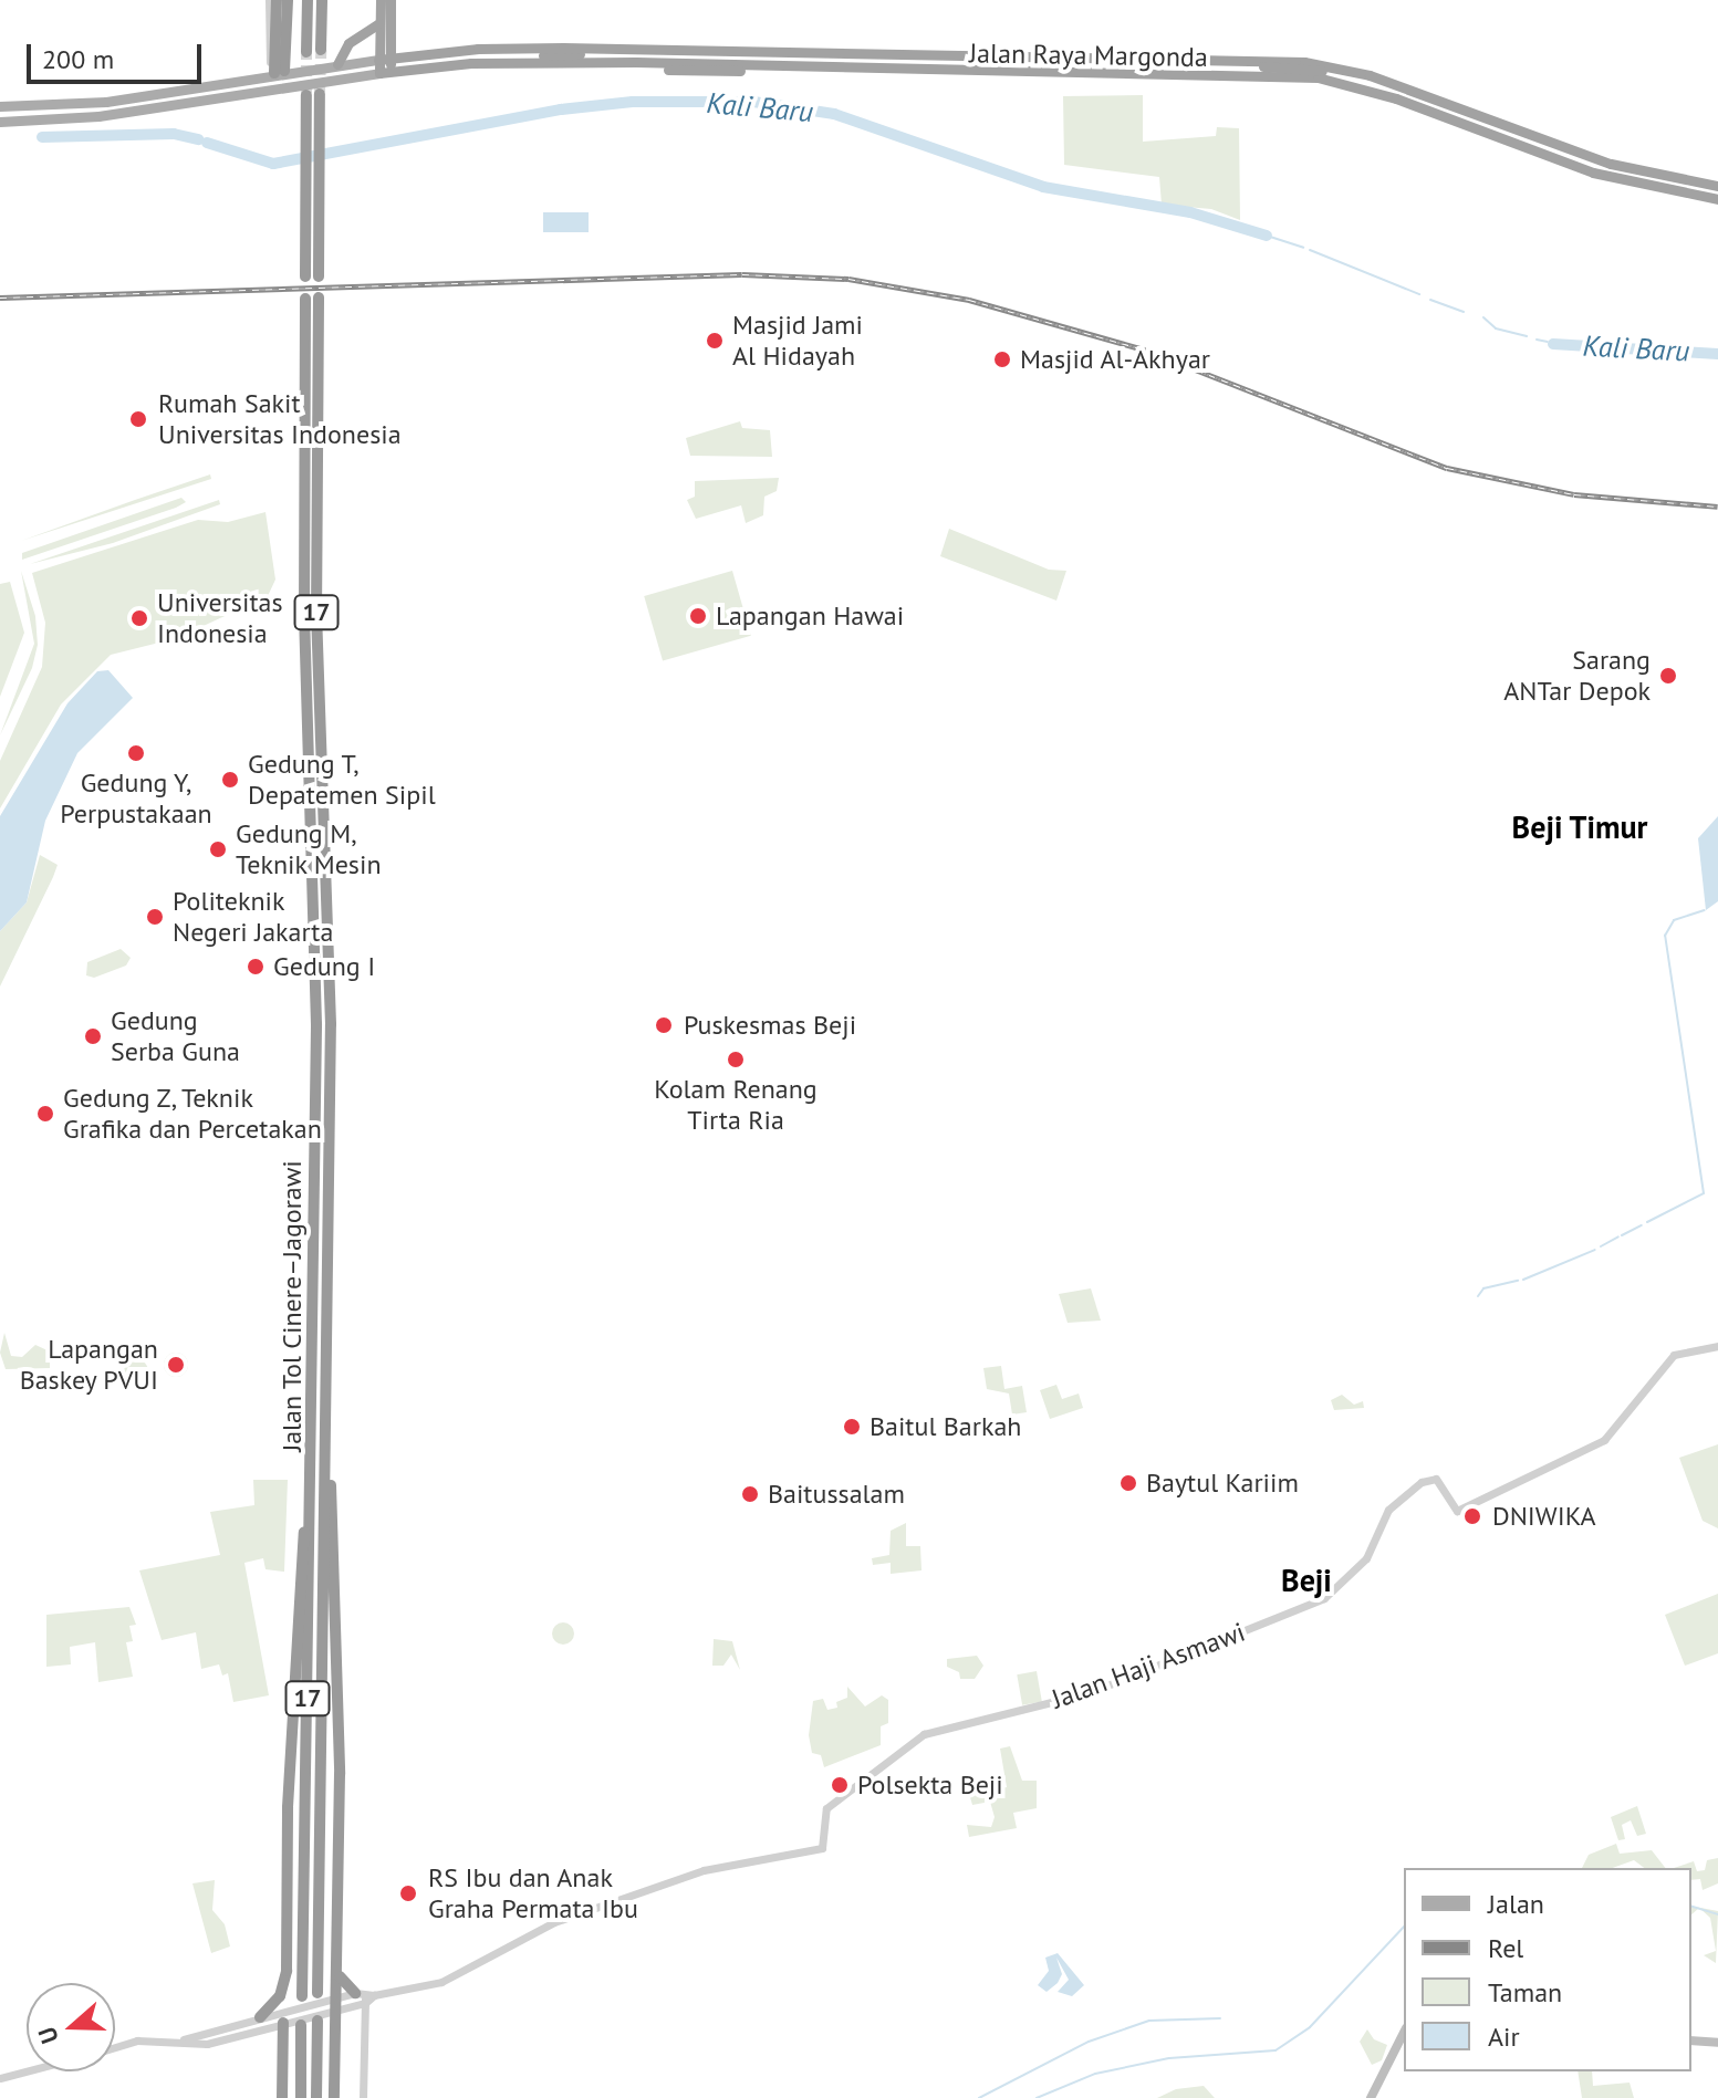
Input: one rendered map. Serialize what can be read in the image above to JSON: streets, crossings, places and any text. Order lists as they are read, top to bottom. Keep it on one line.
{"streets":{"highway":["Jalan Raya Margonda","17","Jalan Tol Cinere–Jagorawi"],"street":["Jalan Haji Asmawi"]},"districts":["Beji Timur","Beji"],"water":["Kali Baru"],"places":["Masjid Jami Al Hidayah","Masjid Al-Akhyar","Rumah Sakit Universitas Indonesia","Lapangan Hawai","Universitas Indonesia","Sarang ANTar Depok","Gedung Y, Perpustakaan","Gedung T, Depatemen Sipil","Gedung M, Teknik Mesin","Politeknik Negeri Jakarta","Gedung I","Puskesmas Beji","Gedung Serba Guna","Kolam Renang Tirta Ria","Gedung Z, Teknik Grafika dan Percetakan","Lapangan Baskey PVUI","Baitul Barkah","Baytul Kariim","Baitussalam","DNIWIKA","Polsekta Beji","RS Ibu dan Anak Graha Permata Ibu"],"legend":["Jalan","Rel","Taman","Air"],"scale_bar":"200 m","north":"left"}
